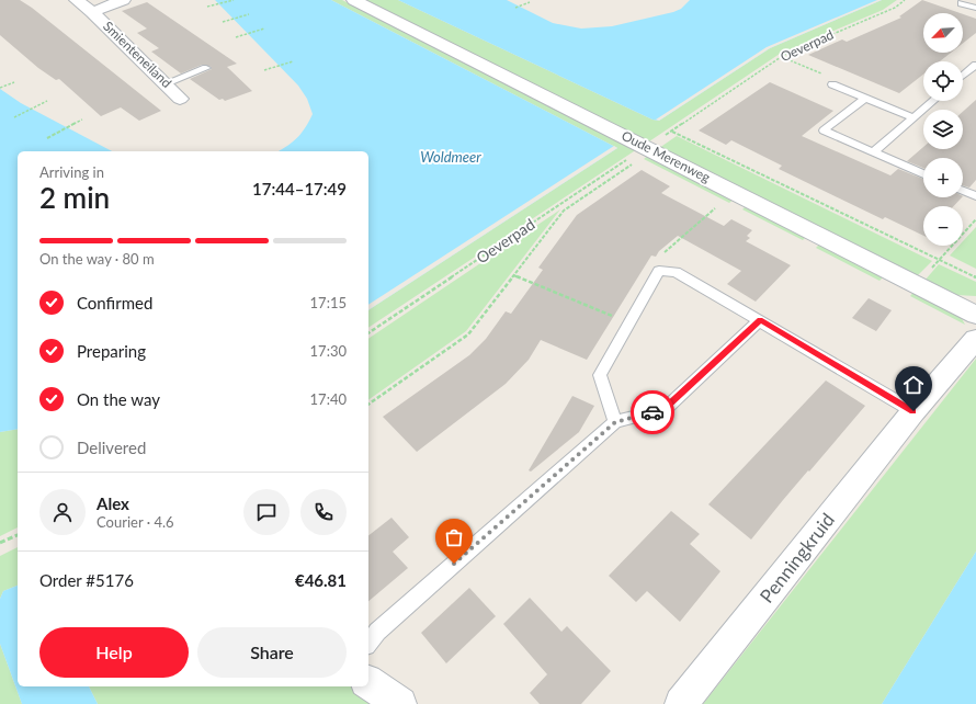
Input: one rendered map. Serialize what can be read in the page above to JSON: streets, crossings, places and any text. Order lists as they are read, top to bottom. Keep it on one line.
{"streets":{"street":["Smienteneiland","Oude Merenweg","Penningkruid"],"path":["Oeverpad"]},"crossings":[["Oeverpad","Oude Merenweg"]],"water":["Woldmeer"],"north":"bottom left","page":{"map_buttons":["+","−"],"heading":["2 min","Arriving in","17:44–17:49"],"panel":["Alex","Courier · 4.6","Order #5176","€46.81"],"bar":"On the way · 80 m","list":[["Confirmed","17:15"],["Preparing","17:30"],["On the way","17:40"],"Delivered"],"buttons":["Help","Share"]}}
